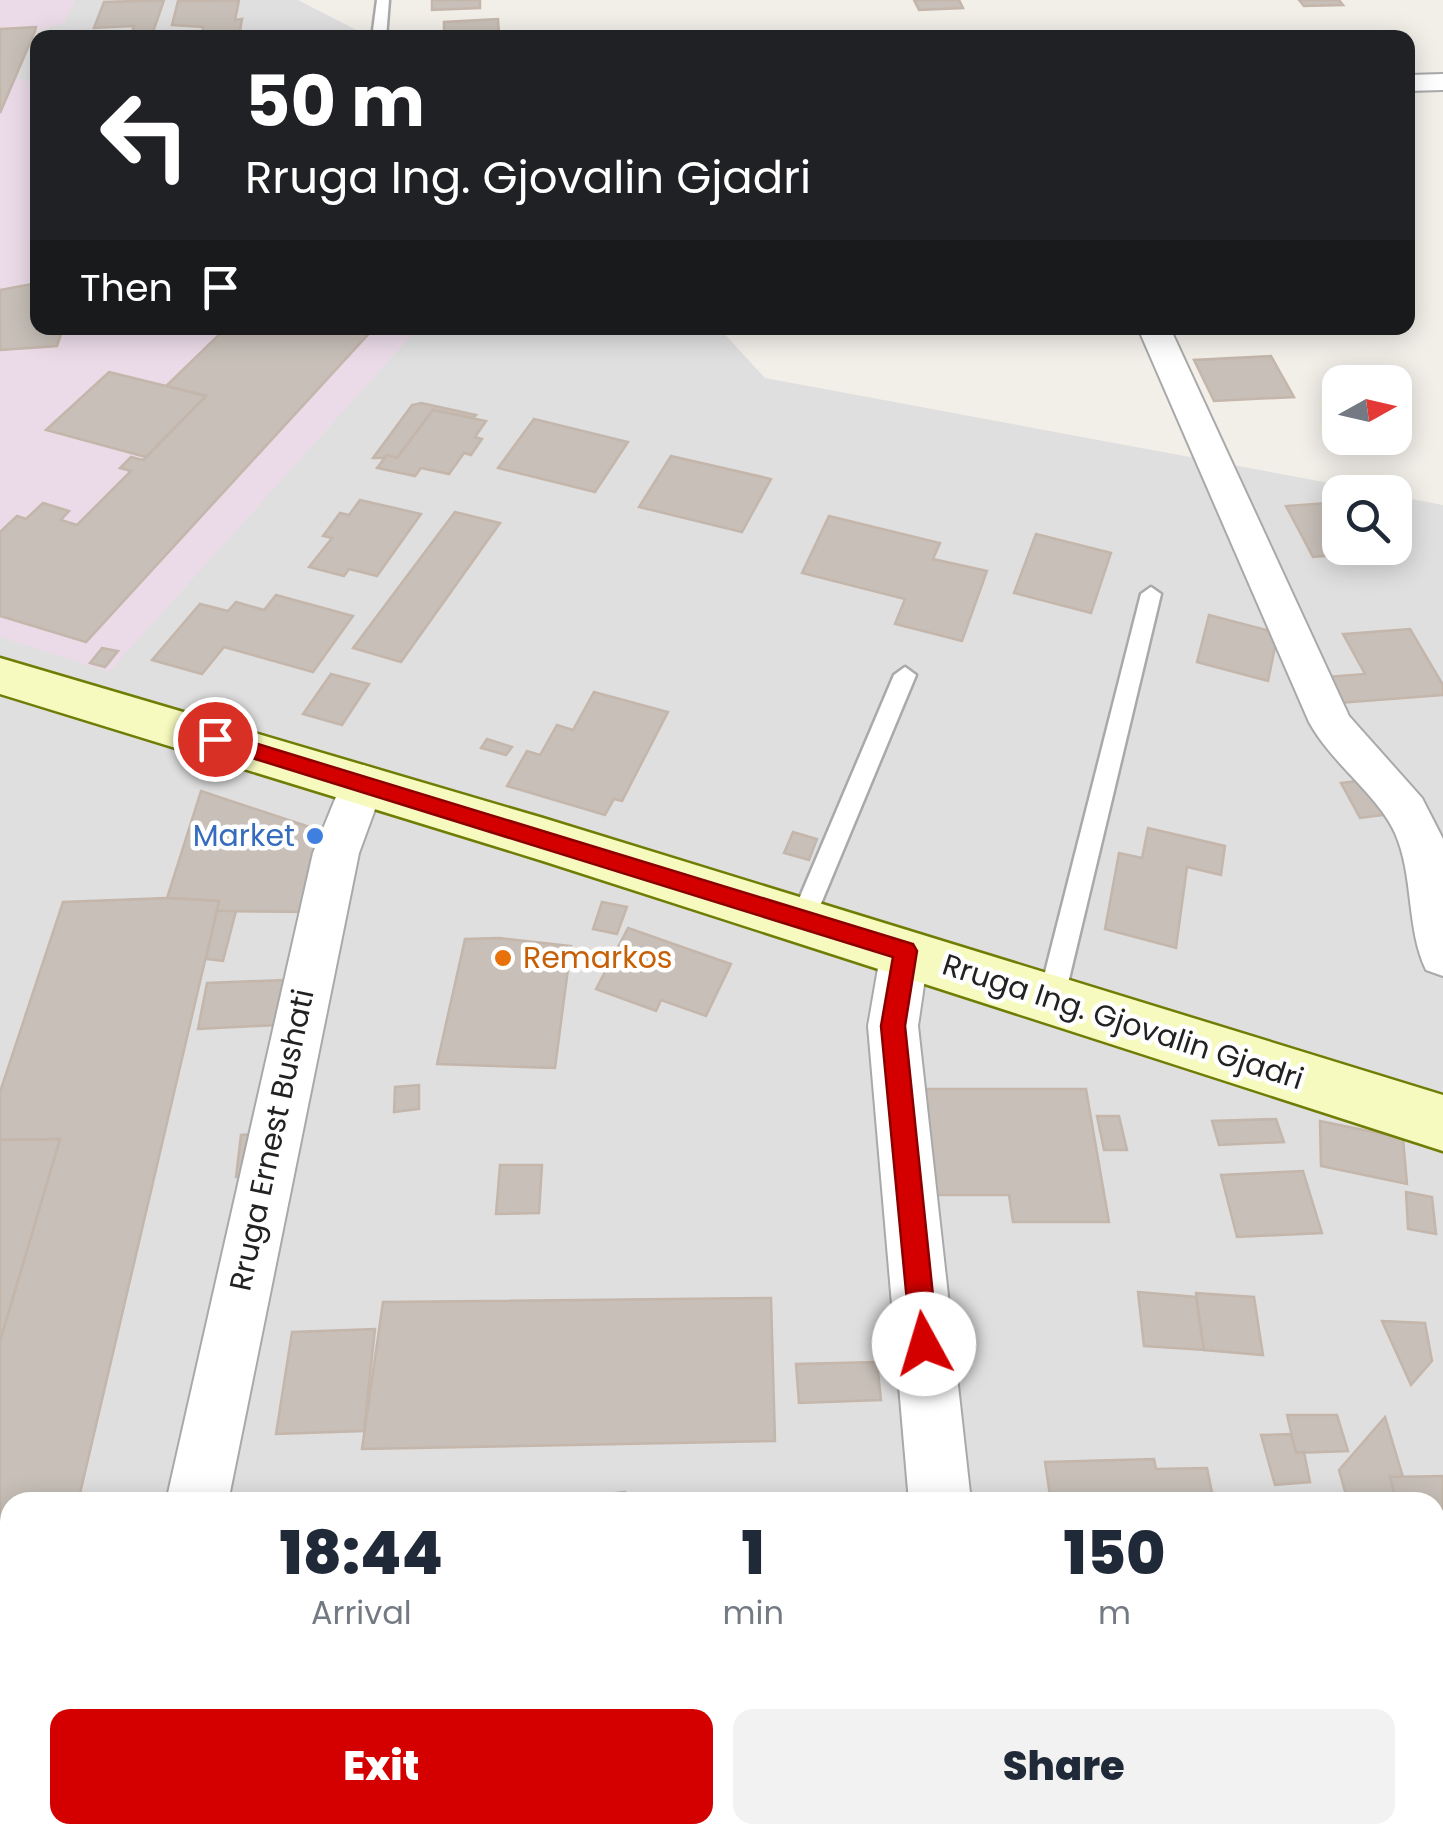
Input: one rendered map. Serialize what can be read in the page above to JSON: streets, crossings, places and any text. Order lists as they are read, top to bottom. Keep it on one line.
{"streets":{"main road":["Rruga Ing. Gjovalin Gjadri"],"street":["Rruga Ernest Bushati"]},"crossings":[["Rruga Ing. Gjovalin Gjadri","Rruga Ernest Bushati"]],"places":["Market","Remarkos"],"north":"right","page":{"turn":["50 m","Rruga Ing. Gjovalin Gjadri"],"then":"Then","eta":["18:44","Arrival","1","min","150","m"],"buttons":["Exit","Share"]}}
